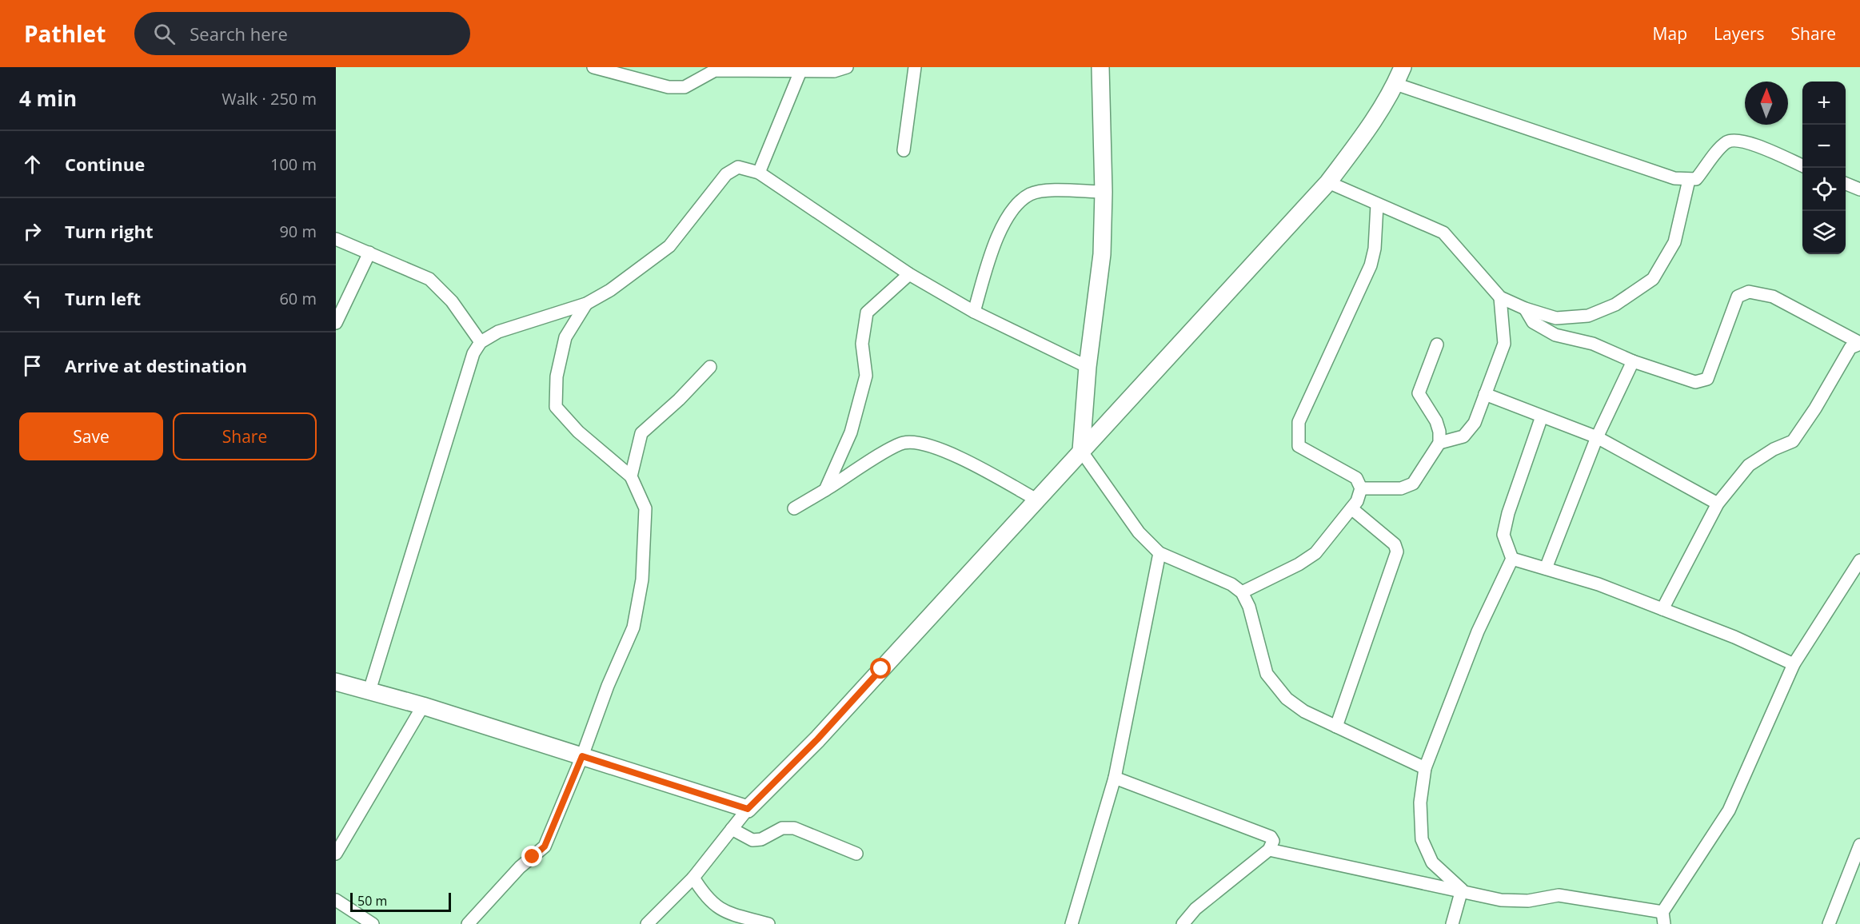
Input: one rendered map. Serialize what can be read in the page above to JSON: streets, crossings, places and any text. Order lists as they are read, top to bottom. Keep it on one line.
{"scale_bar":"50 m","north":"top","page":{"header":"Pathlet","search":"Search here","nav":["Map","Layers","Share"],"heading":["4 min","Walk · 250 m"],"map_buttons":["+","−"],"list":[["Continue","100 m"],["Turn right","90 m"],["Turn left","60 m"],"Arrive at destination"],"buttons":["Save","Share"],"scale":"50 m"}}
